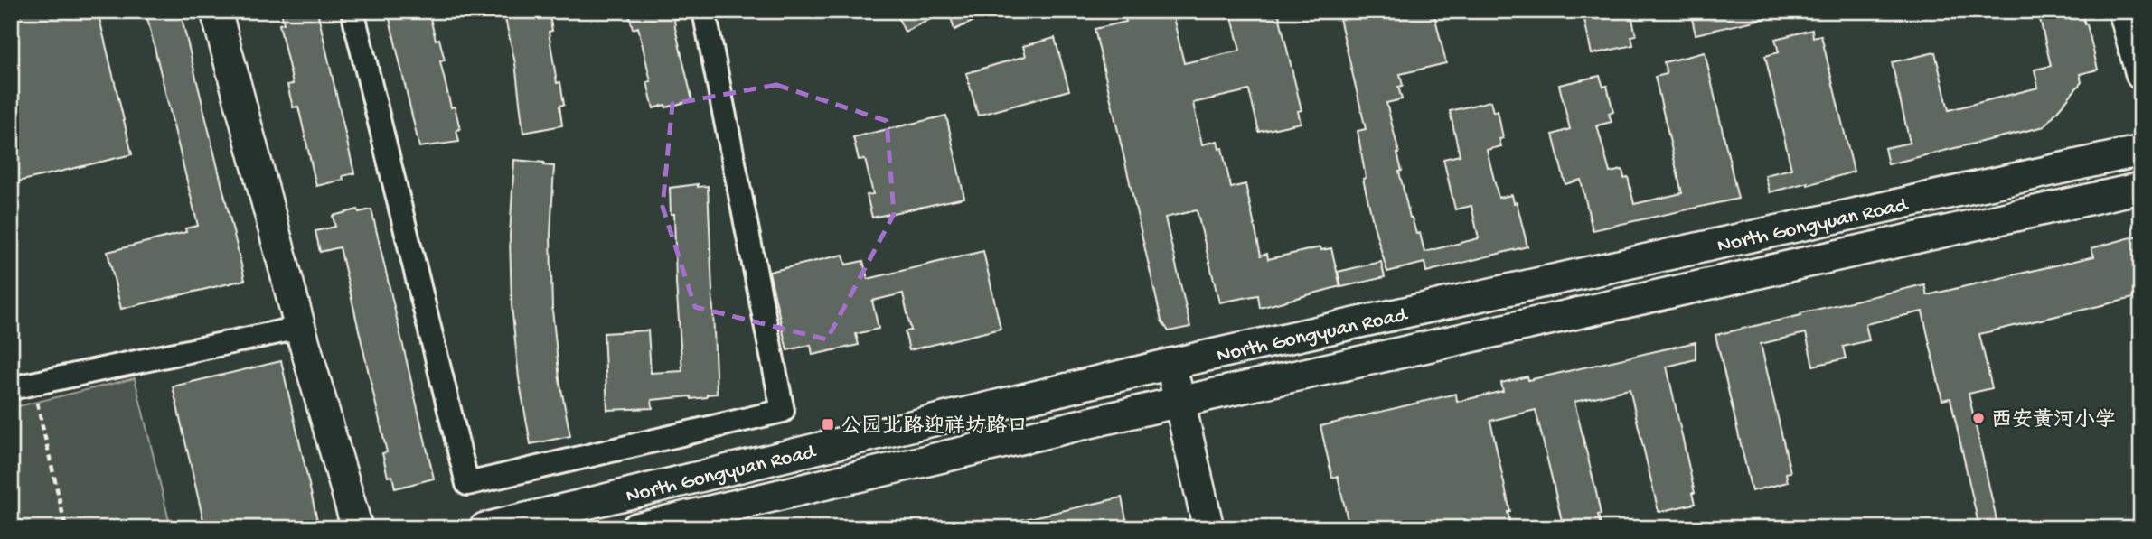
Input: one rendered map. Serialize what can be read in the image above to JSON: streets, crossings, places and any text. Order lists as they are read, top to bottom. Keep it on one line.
{"streets":{"main road":["North Gongyuan Road"]},"places":{"other":["西安黄河小学"],"transit":["公园北路迎祥坊路口"]}}
